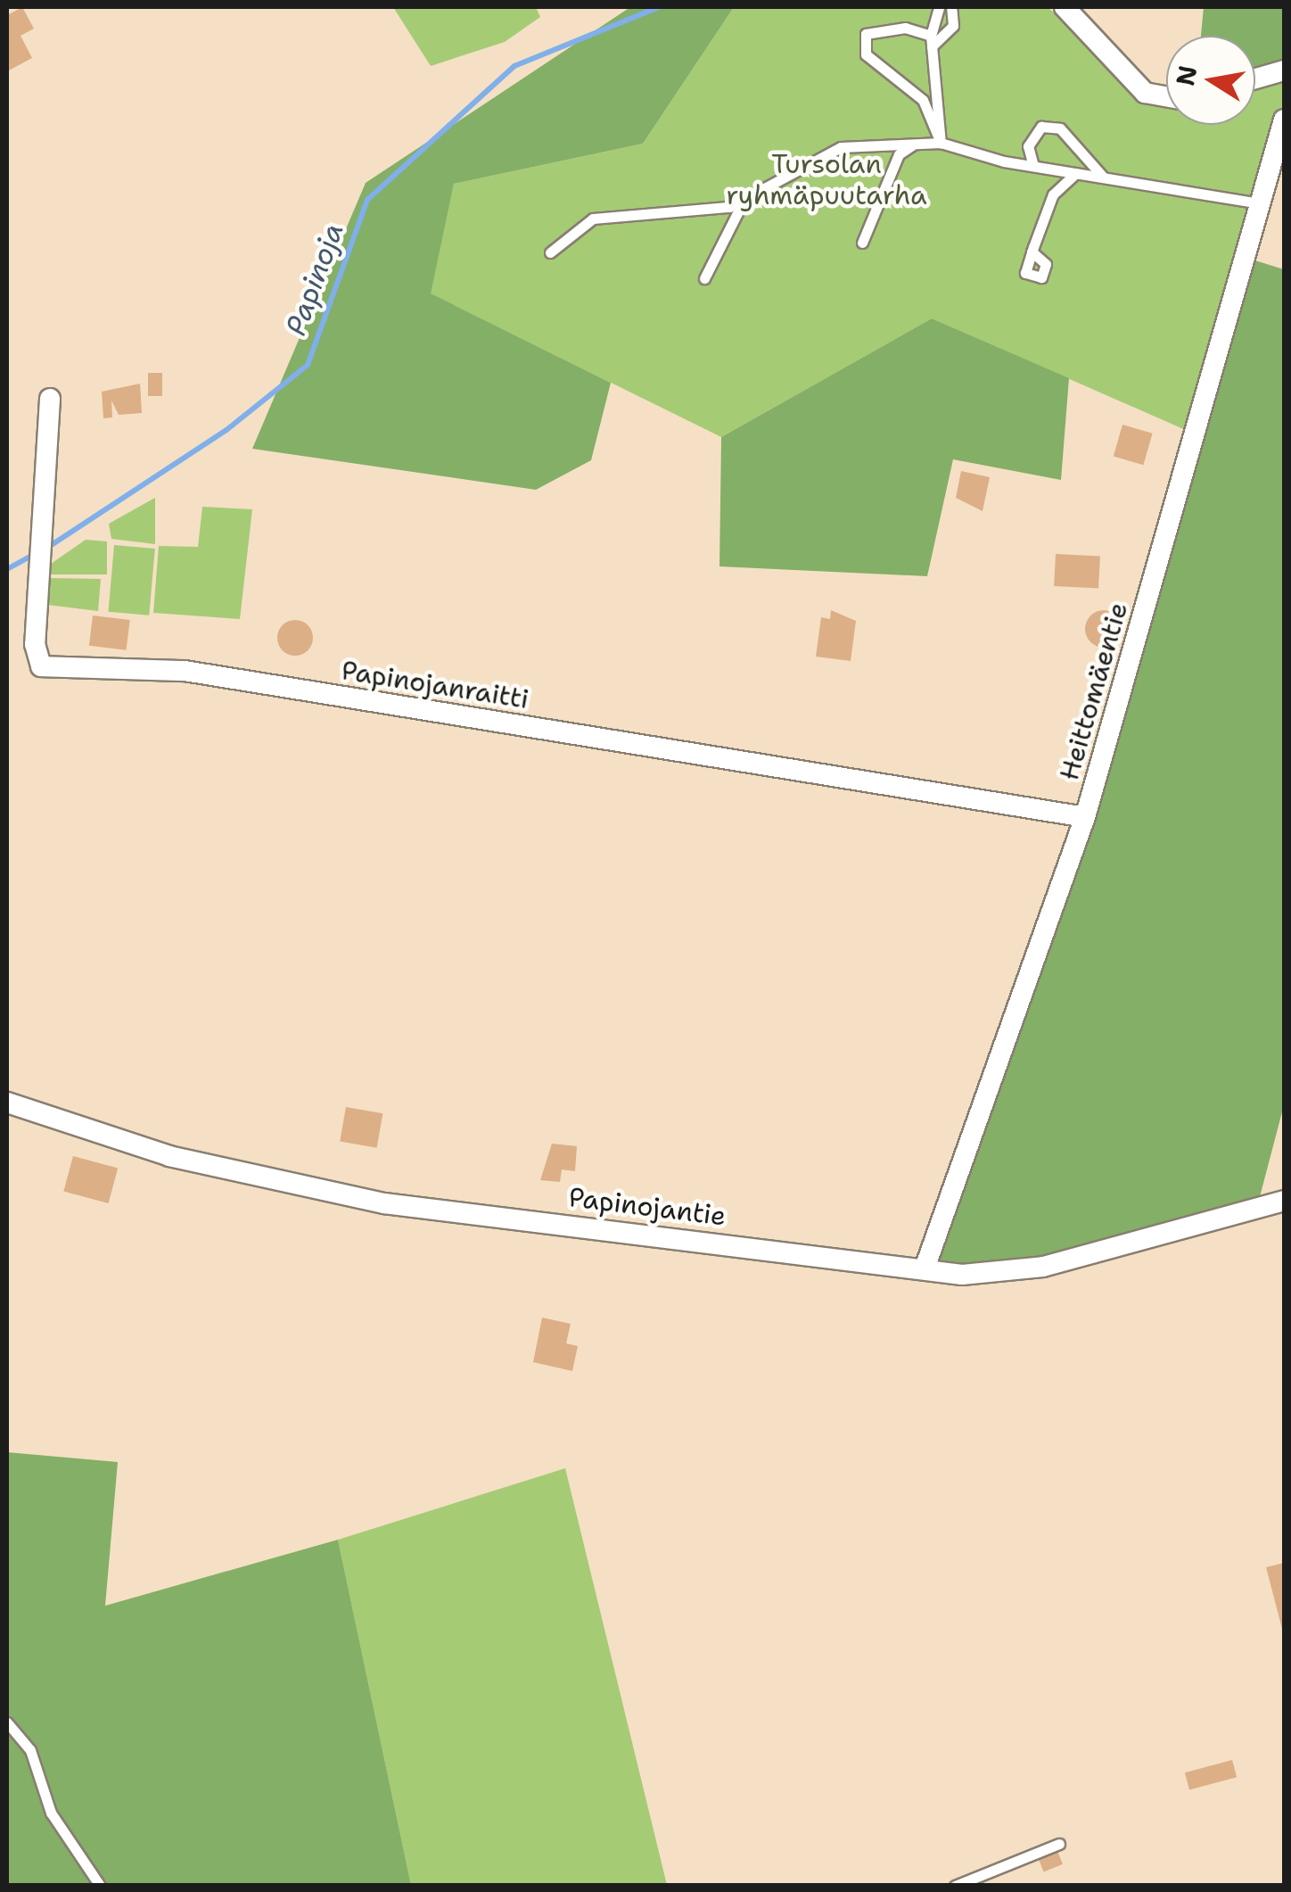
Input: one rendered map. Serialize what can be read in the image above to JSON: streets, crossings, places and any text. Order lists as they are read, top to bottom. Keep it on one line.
{"streets":{"street":["Papinojanraitti","Heittomäentie","Papinojantie"]},"crossings":[["Papinojanraitti","Heittomäentie"],["Heittomäentie","Papinojantie"]],"water":["Papinoja"],"parks":["Tursolan ryhmäpuutarha"],"north":"left"}
